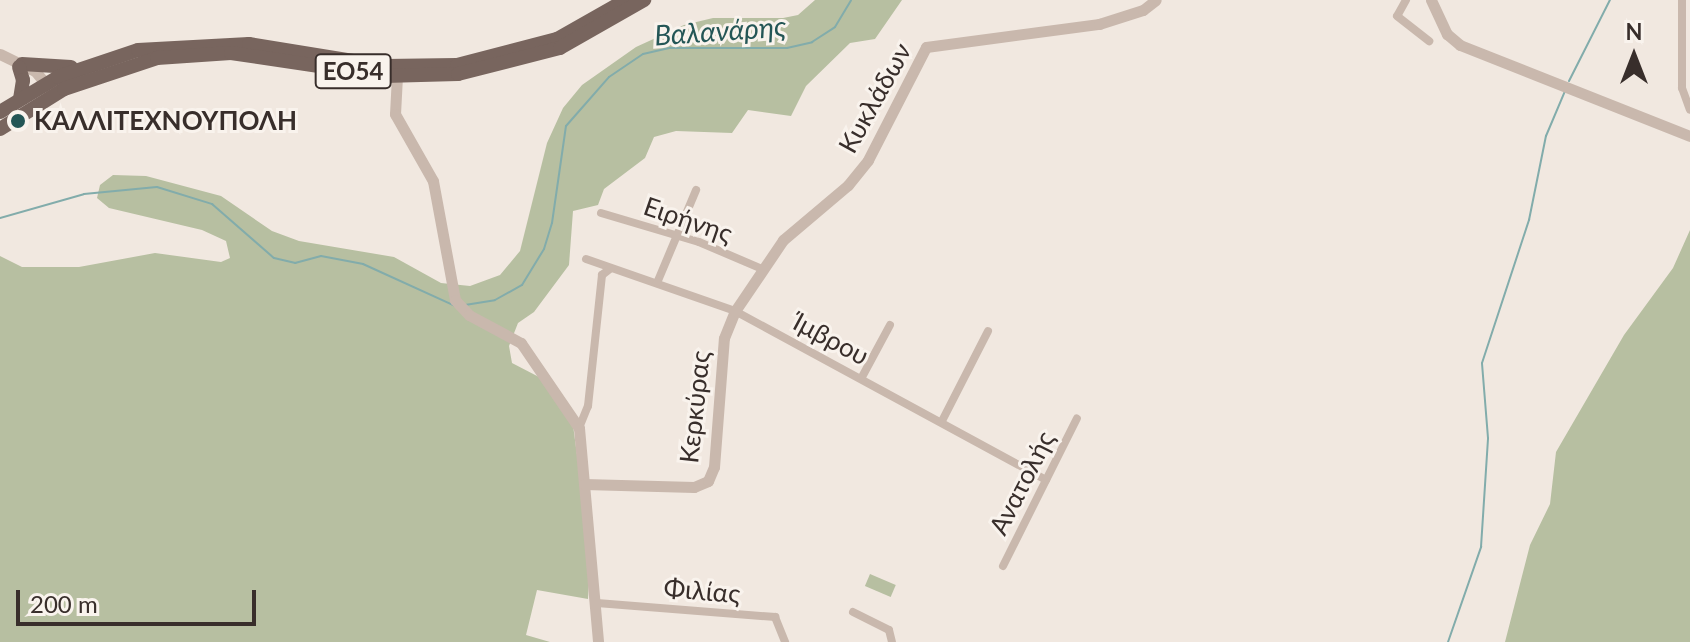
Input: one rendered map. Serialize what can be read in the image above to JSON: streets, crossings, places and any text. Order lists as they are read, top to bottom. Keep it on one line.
{"streets":{"main road":["ΕΟ54"],"street":["Κυκλάδων","Ειρήνης","Ίμβρου","Κερκύρας","Ανατολής","Φιλίας"]},"crossings":[["Κυκλάδων","Ειρήνης"],["Κυκλάδων","Κερκύρας"],["Ειρήνης","Κερκύρας"],["Ίμβρου","Κερκύρας"],["Ίμβρου","Ανατολής"]],"water":["Βαλανάρης"],"places":["ΚΑΛΛΙΤΕΧΝΟΥΠΟΛΗ"],"scale_bar":"200 m","north":"top"}
